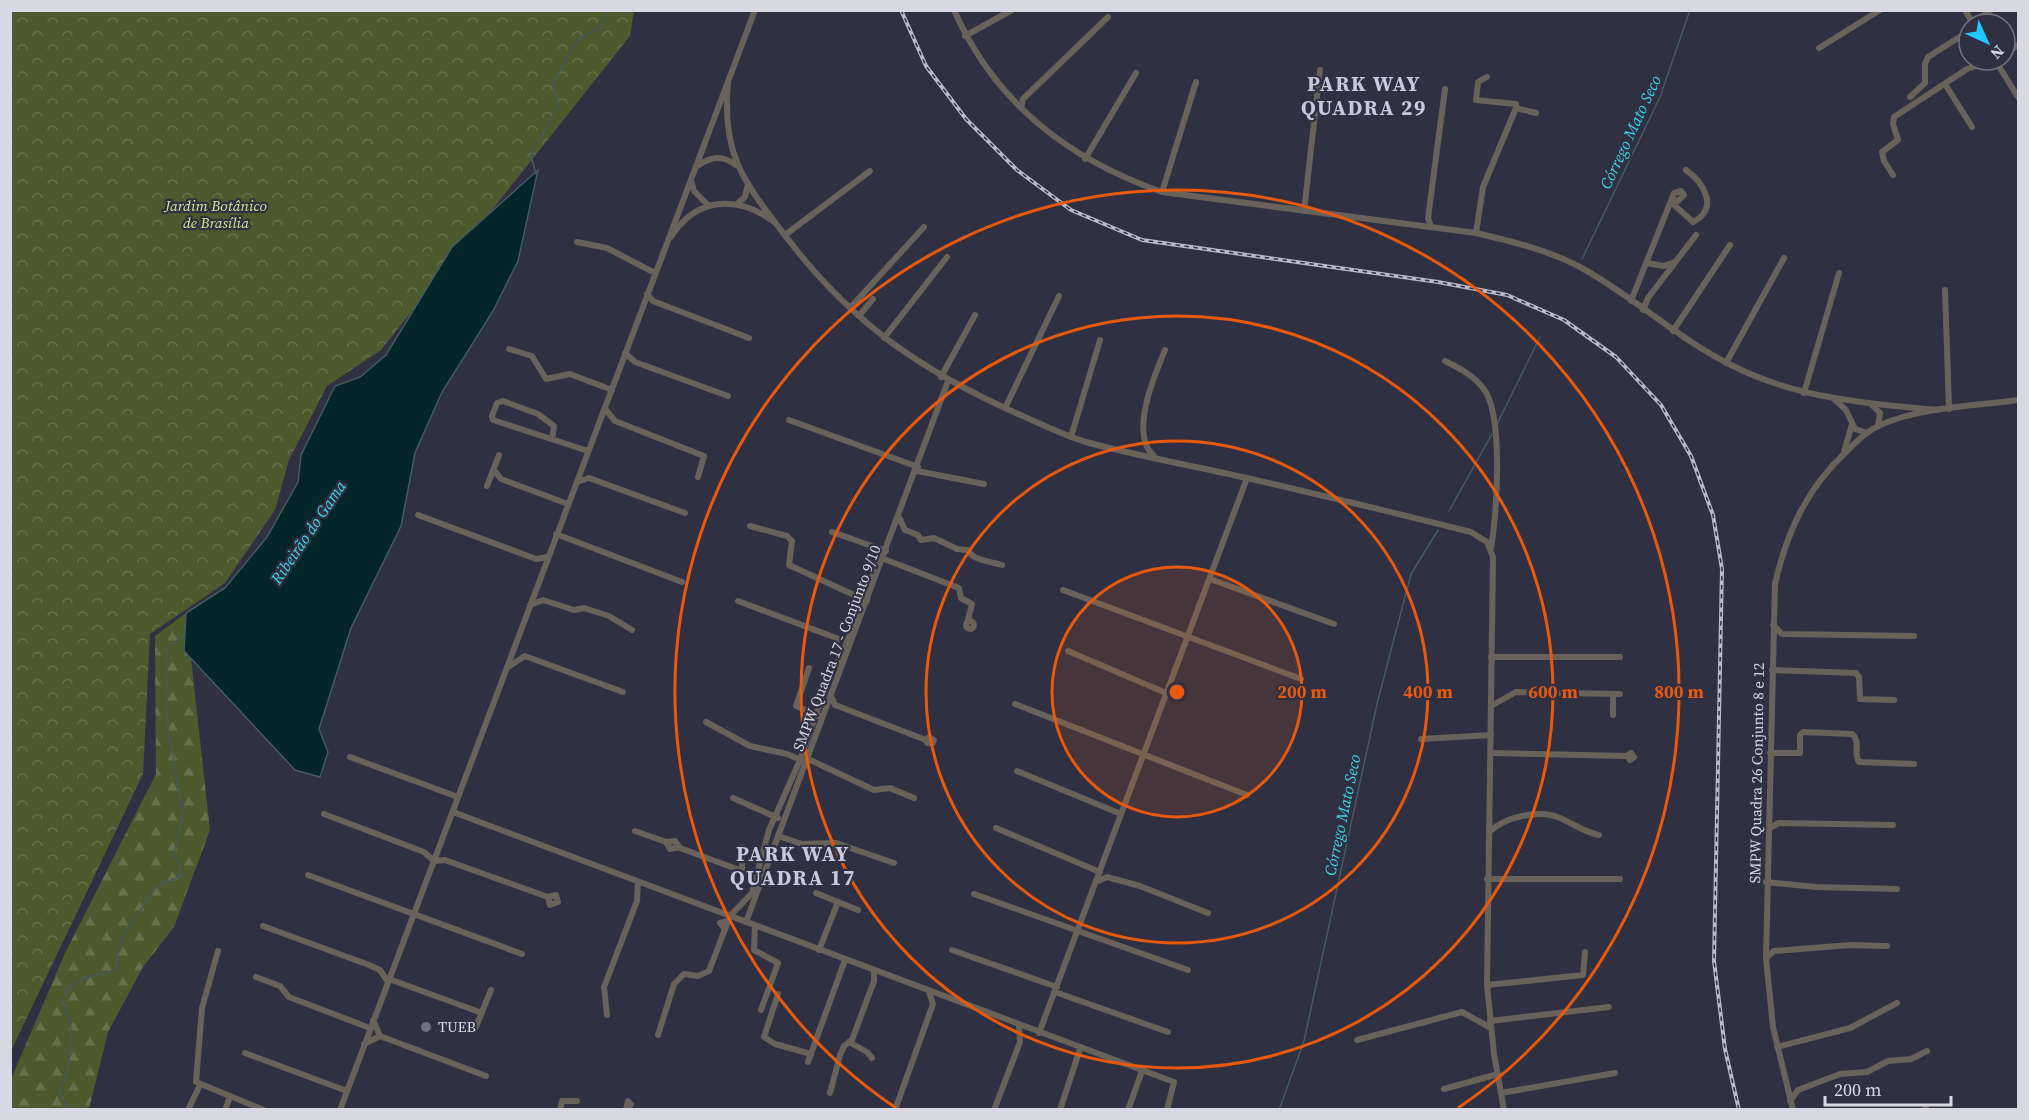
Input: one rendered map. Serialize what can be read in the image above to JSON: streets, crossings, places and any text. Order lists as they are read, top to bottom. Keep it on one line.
{"streets":{"street":["SMPW Quadra 17 - Conjunto 9/10","SMPW Quadra 26 Conjunto 8 e 12"]},"districts":["PARK WAY QUADRA 29","PARK WAY QUADRA 17"],"water":["Córrego Mato Seco","Ribeirão do Gama"],"parks":["Jardim Botânico de Brasília"],"places":["TUEB"],"scale_bar":"200 m","north":"bottom right","rings":["200 m","400 m","600 m","800 m"]}
